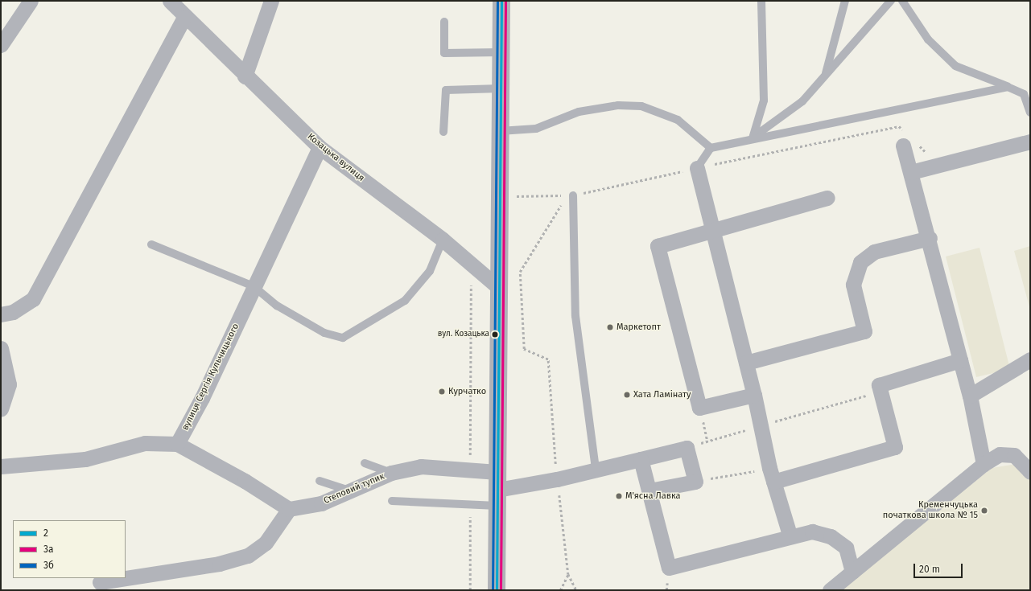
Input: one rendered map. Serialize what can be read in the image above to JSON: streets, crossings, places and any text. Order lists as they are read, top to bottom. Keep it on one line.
{"streets":{"street":["Козацька вулиця","вулиця Сергія Кульчицького","Степовий тупик"]},"crossings":[["Козацька вулиця","вулиця Сергія Кульчицького"]],"places":["Маркетопт","вул. Козацька","Курчатко","Хата Ламінату","М'ясна Лавка","Кременчуцька початкова школа № 15"],"lines":["transit line 2","transit line 3а","transit line 3б"],"legend":["2","3а","3б"],"scale_bar":"20 m"}
